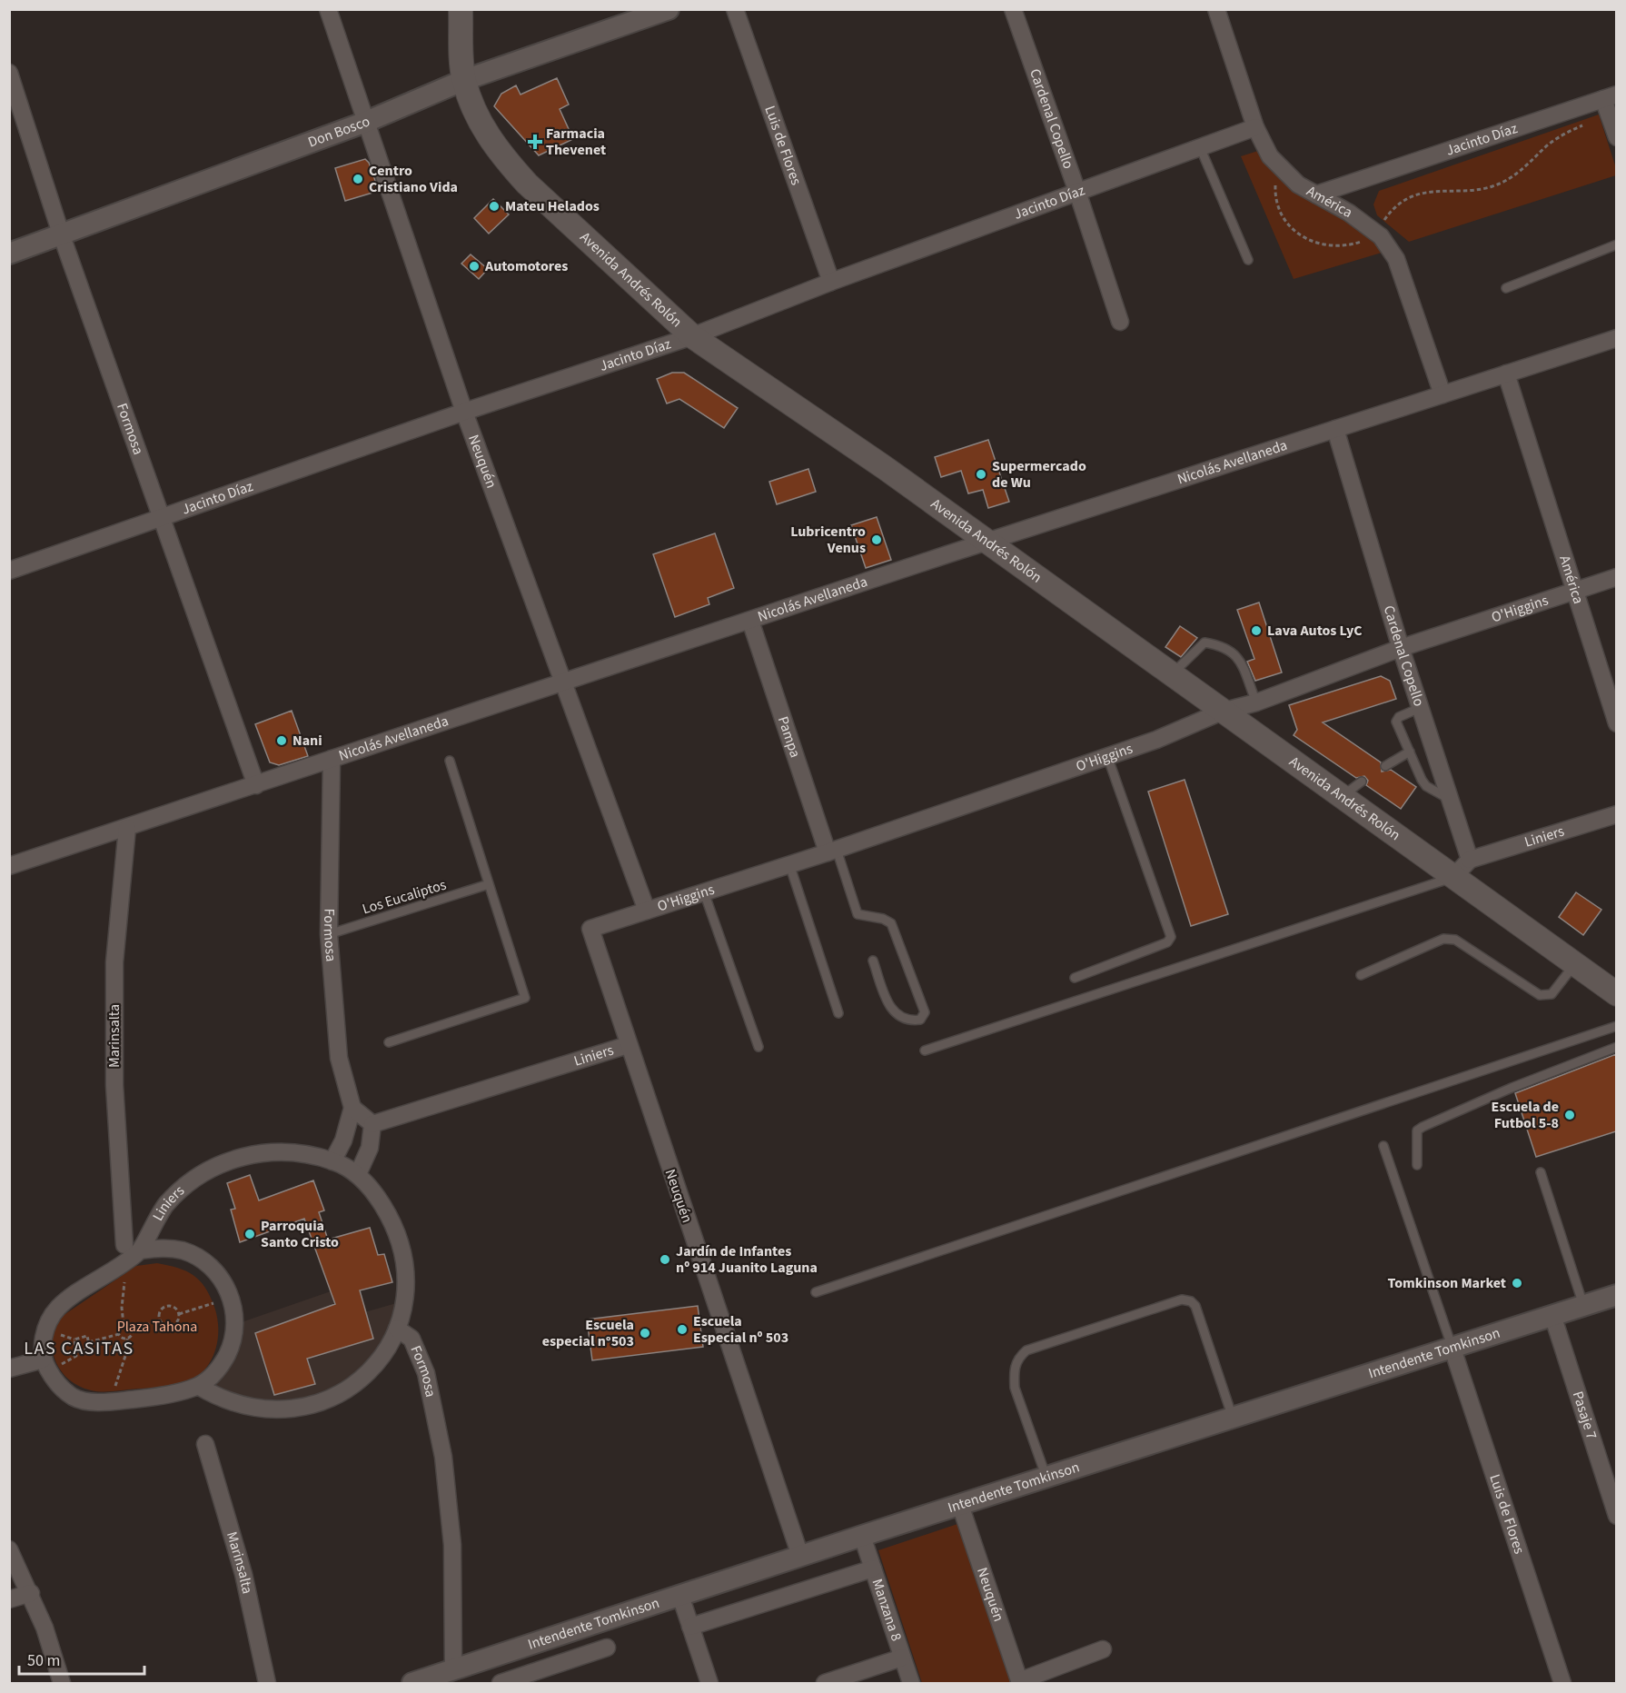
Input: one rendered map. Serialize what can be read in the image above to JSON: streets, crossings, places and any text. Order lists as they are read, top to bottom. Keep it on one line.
{"streets":{"main road":["Avenida Andrés Rolón"],"street":["Cardenal Copello","Don Bosco","Jacinto Díaz","Luis de Flores","América","Formosa","Neuquén","Nicolás Avellaneda","O'Higgins","Pampa","Liniers","Marinsalta","Intendente Tomkinson","Pasaje 7","Manzana 8"],"lane":["Los Eucaliptos"]},"crossings":[["Cardenal Copello","Jacinto Díaz"],["Cardenal Copello","Nicolás Avellaneda"],["Cardenal Copello","O'Higgins"],["Cardenal Copello","Liniers"],["Don Bosco","Avenida Andrés Rolón"],["Don Bosco","Formosa"],["Don Bosco","Neuquén"],["Jacinto Díaz","Luis de Flores"],["Jacinto Díaz","América"],["Jacinto Díaz","Avenida Andrés Rolón"],["Jacinto Díaz","Formosa"],["Jacinto Díaz","Neuquén"],["Luis de Flores","Intendente Tomkinson"],["América","Nicolás Avellaneda"],["América","O'Higgins"],["Avenida Andrés Rolón","Nicolás Avellaneda"],["Avenida Andrés Rolón","O'Higgins"],["Formosa","Nicolás Avellaneda"],["Formosa","Los Eucaliptos"],["Formosa","Intendente Tomkinson"],["Neuquén","Nicolás Avellaneda"],["Neuquén","O'Higgins"],["Neuquén","Liniers"],["Neuquén","Intendente Tomkinson"],["Nicolás Avellaneda","Pampa"],["Nicolás Avellaneda","Marinsalta"],["O'Higgins","Pampa"],["Liniers","Marinsalta"],["Intendente Tomkinson","Pasaje 7"],["Intendente Tomkinson","Manzana 8"]],"districts":["LAS CASITAS"],"parks":["Plaza Tahona"],"places":{"health":["Farmacia Thevenet"],"other":["Centro Cristiano Vida","Mateu Helados","Automotores","Supermercado de Wu","Lubricentro Venus","Lava Autos LyC","Nani","Escuela de Futbol 5-8","Parroquia Santo Cristo","Jardín de Infantes nº 914 Juanito Laguna","Tomkinson Market","Escuela Especial nº 503","Escuela especial n°503"]},"scale_bar":"50 m"}
